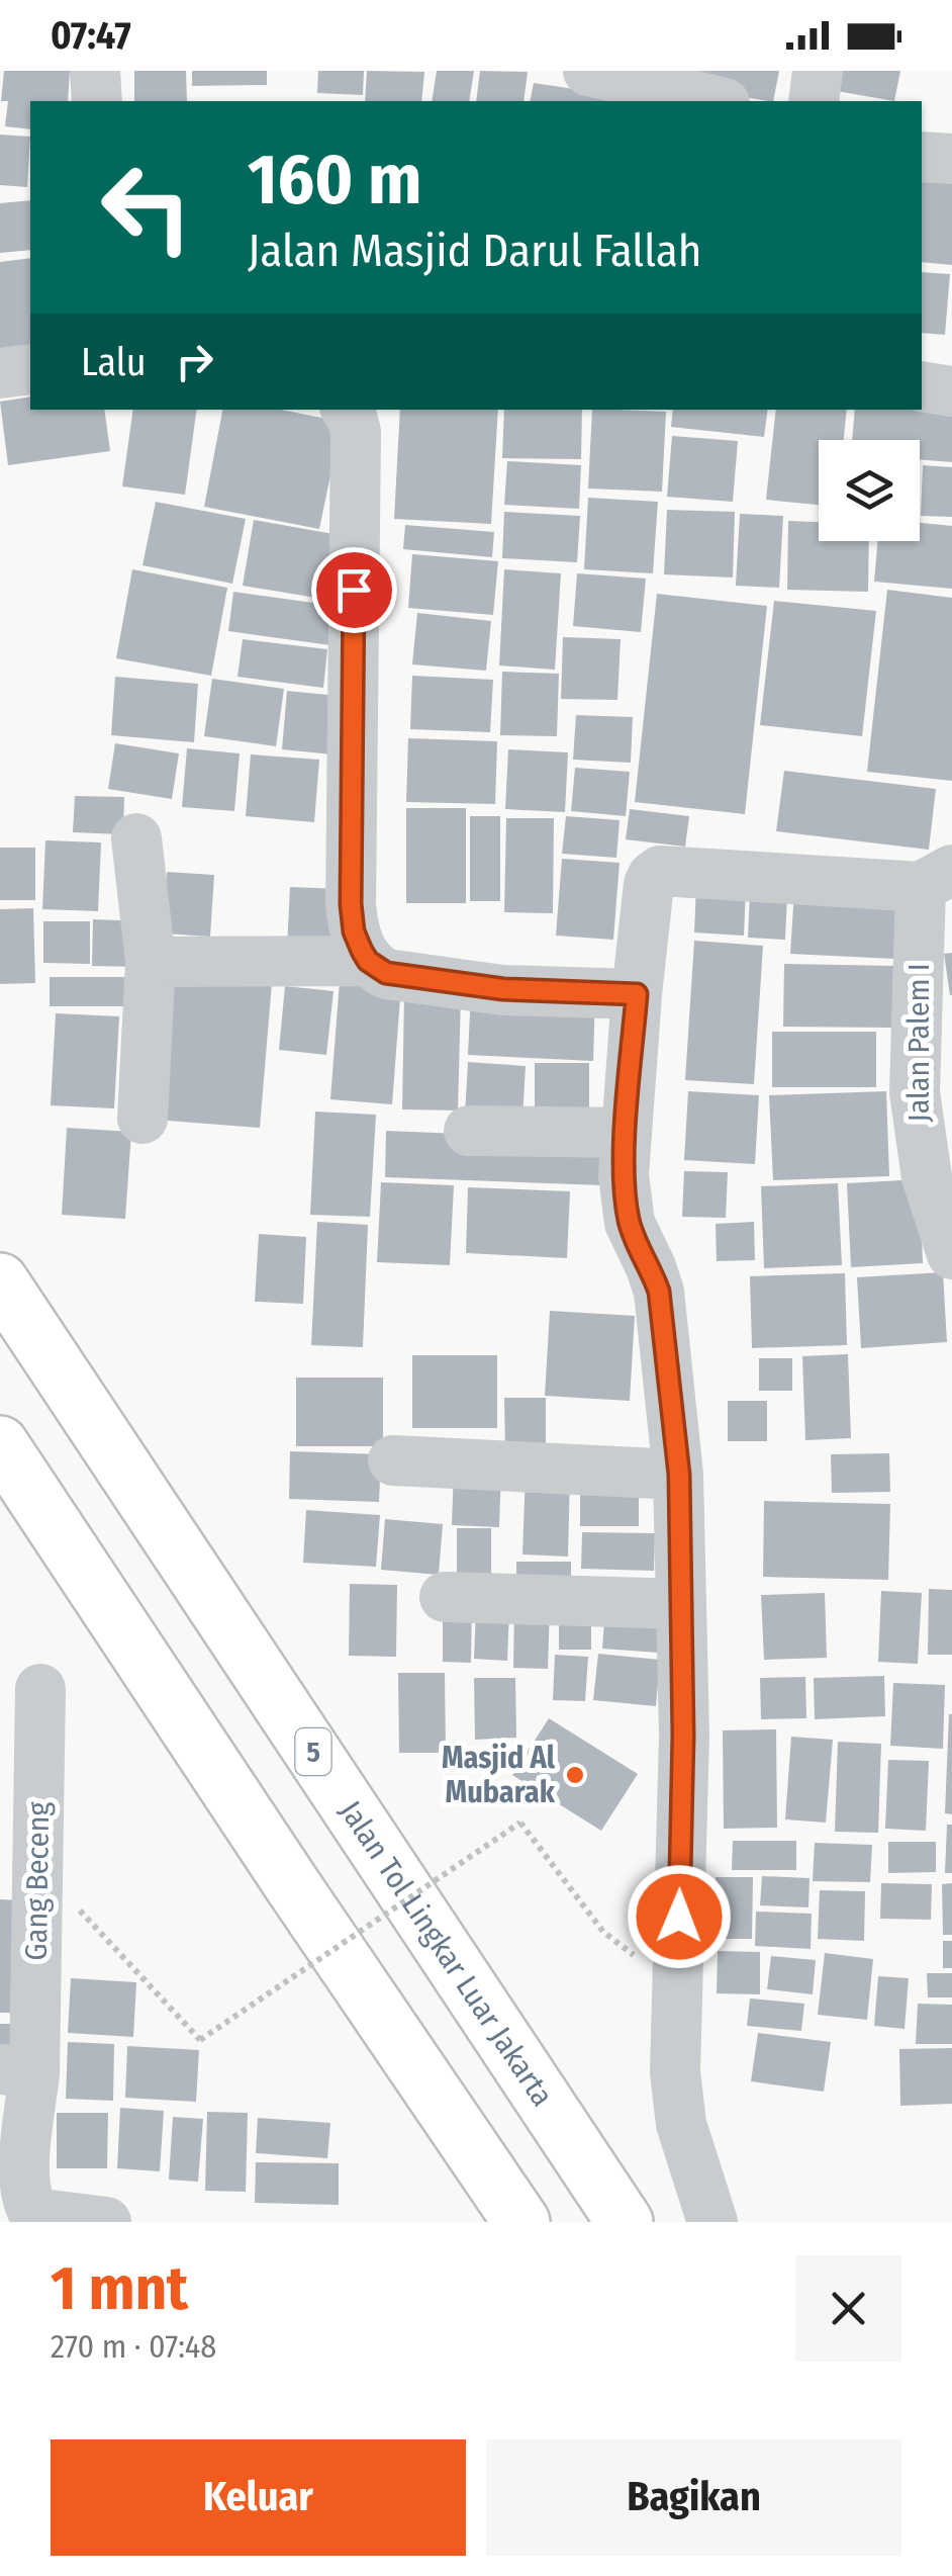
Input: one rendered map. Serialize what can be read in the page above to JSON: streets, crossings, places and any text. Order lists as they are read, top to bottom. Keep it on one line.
{"streets":{"highway":["5","Jalan Tol Lingkar Luar Jakarta"],"street":["Jalan Palem I","Gang Beceng"]},"places":["Masjid Al Mubarak"],"page":{"status":"07:47","turn":["160 m","Jalan Masjid Darul Fallah"],"then":"Lalu","heading":["1 mnt","270 m · 07:48"],"buttons":["Keluar","Bagikan"]}}
